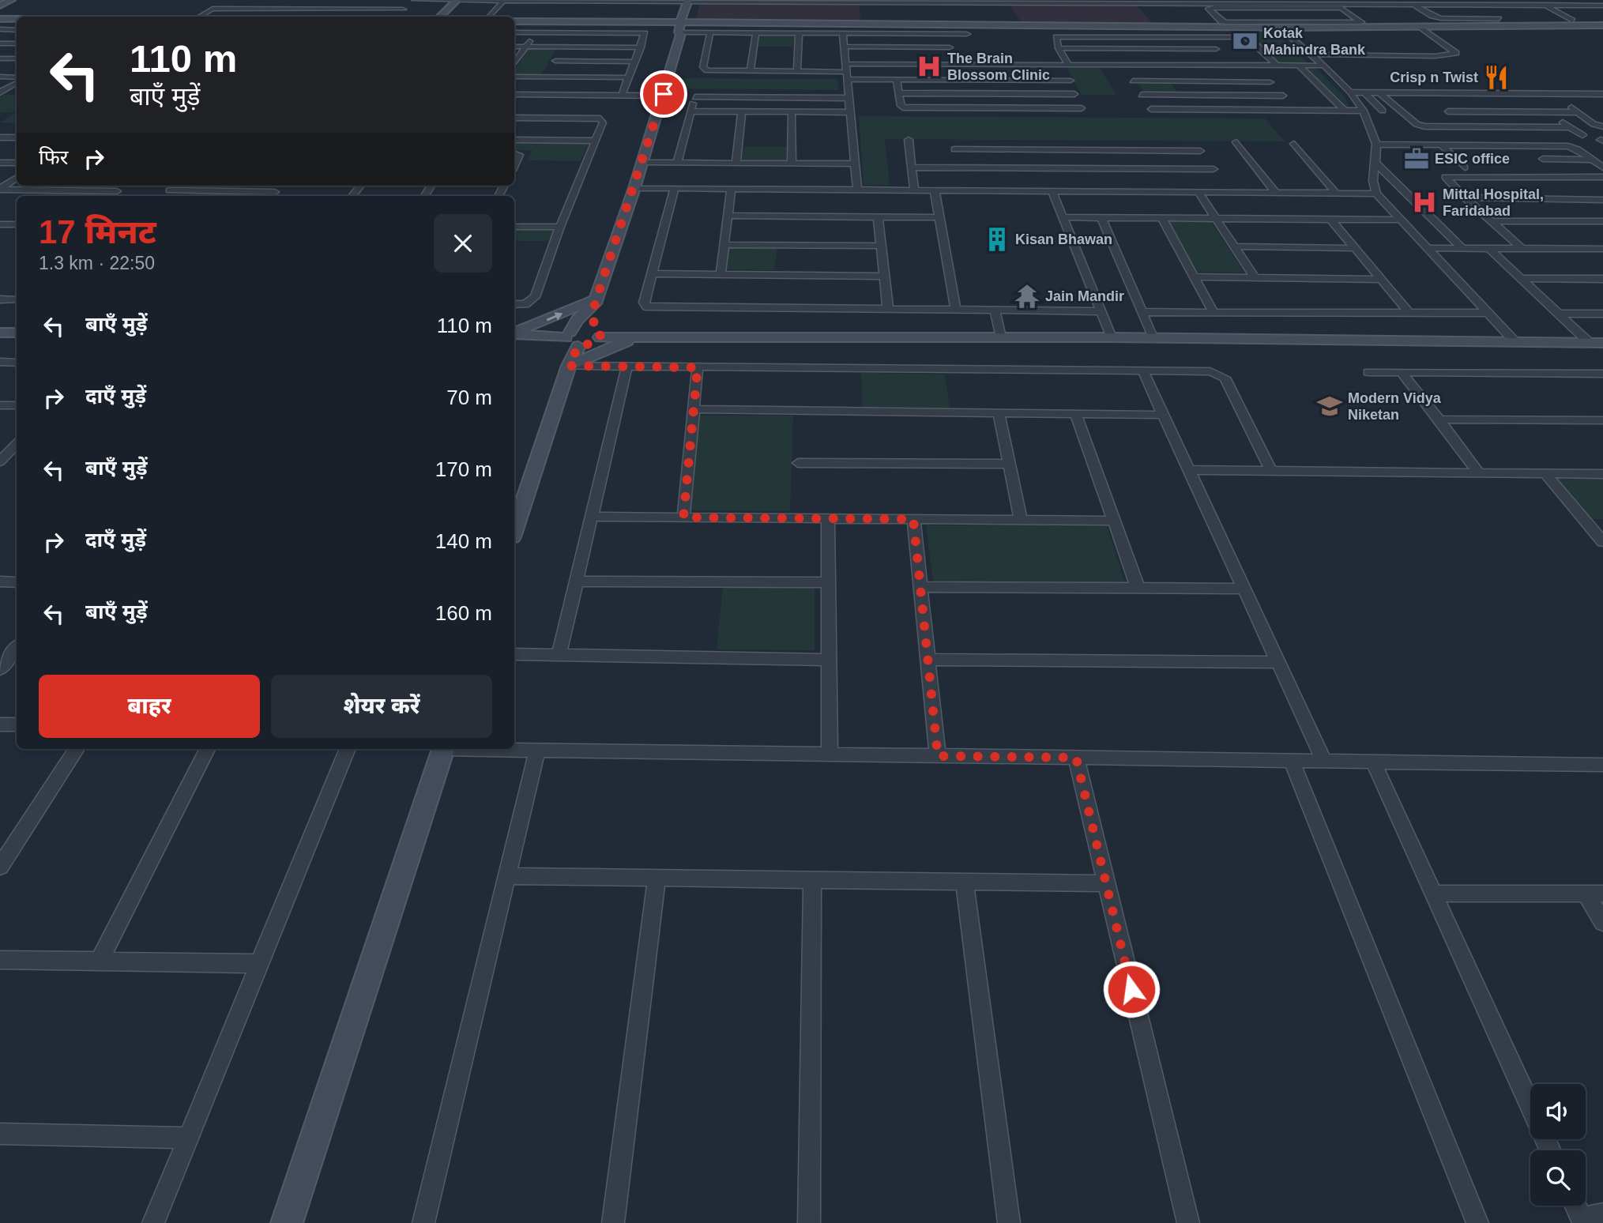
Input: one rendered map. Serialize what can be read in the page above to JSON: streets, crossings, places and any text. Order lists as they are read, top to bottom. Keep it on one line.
{"places":{"bank":["Kotak Mahindra Bank"],"hospital":["The Brain Blossom Clinic","Mittal Hospital, Faridabad"],"restaurant":["Crisp n Twist"],"office":["ESIC office"],"building":["Kisan Bhawan"],"temple":["Jain Mandir"],"school or university":["Modern Vidya Niketan"]},"page":{"turn":["110 m","बाएँ मुड़ें"],"then":"फिर","heading":["17 मिनट","1.3 km · 22:50"],"list":[{"name":"बाएँ मुड़ें","value":"110 m"},{"name":"दाएँ मुड़ें","value":"70 m"},{"name":"बाएँ मुड़ें","value":"170 m"},{"name":"दाएँ मुड़ें","value":"140 m"},{"name":"बाएँ मुड़ें","value":"160 m"}],"buttons":["बाहर","शेयर करें"]}}
